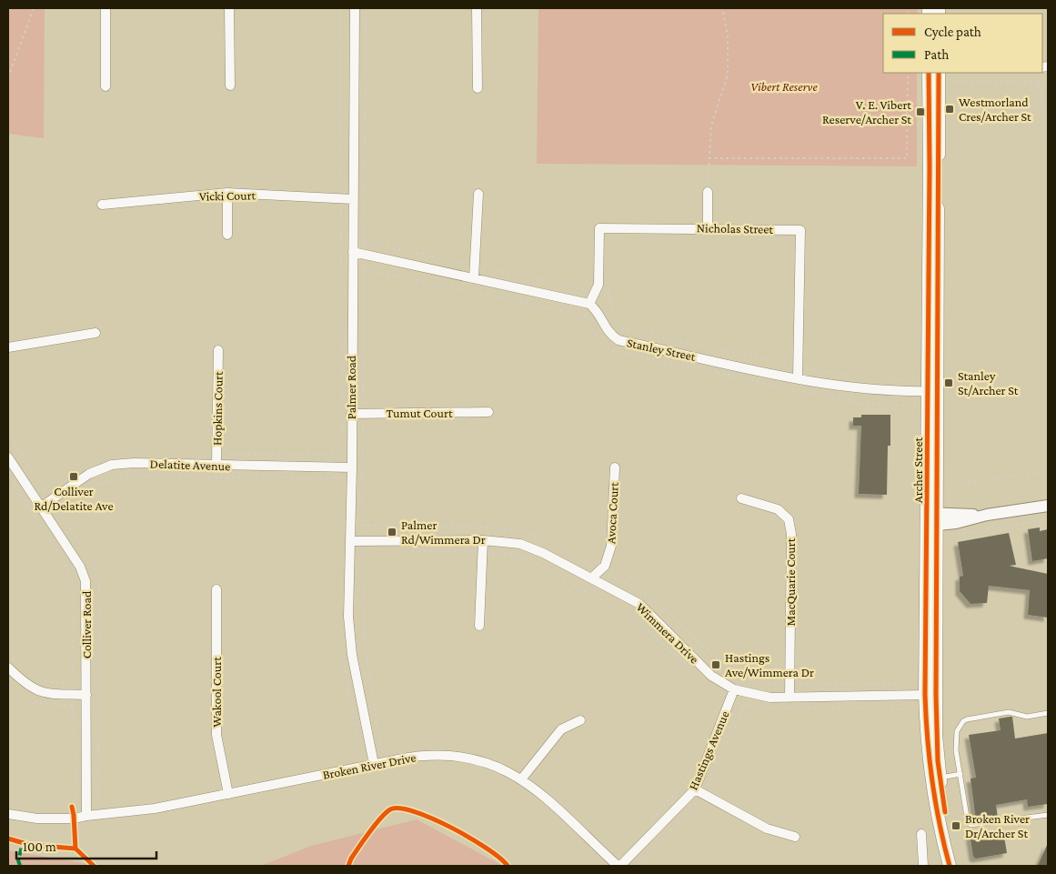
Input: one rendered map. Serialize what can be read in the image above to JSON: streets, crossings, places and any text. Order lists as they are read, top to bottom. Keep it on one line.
{"streets":{"main road":["Archer Street"],"street":["Vicki Court","Nicholas Street","Stanley Street","Palmer Road","Hopkins Court","Tumut Court","Delatite Avenue","Avoca Court","MacQuarie Court","Colliver Road","Wimmera Drive","Wakool Court","Hastings Avenue","Broken River Drive"]},"crossings":[["Vicki Court","Palmer Road"],["Nicholas Street","Stanley Street"],["Stanley Street","Archer Street"],["Palmer Road","Tumut Court"],["Palmer Road","Delatite Avenue"],["Palmer Road","Wimmera Drive"],["Palmer Road","Broken River Drive"],["Hopkins Court","Delatite Avenue"],["Delatite Avenue","Colliver Road"],["Archer Street","Wimmera Drive"],["Avoca Court","Wimmera Drive"],["MacQuarie Court","Wimmera Drive"],["Colliver Road","Broken River Drive"],["Wimmera Drive","Hastings Avenue"],["Wakool Court","Broken River Drive"],["Hastings Avenue","Broken River Drive"]],"parks":["Vibert Reserve"],"places":{"transit":["Westmorland Cres/Archer St","V. E. Vibert Reserve/Archer St","Stanley St/Archer St","Colliver Rd/Delatite Ave","Palmer Rd/Wimmera Dr","Hastings Ave/Wimmera Dr","Broken River Dr/Archer St"]},"legend":["Cycle path","Path"],"scale_bar":"100 m"}
